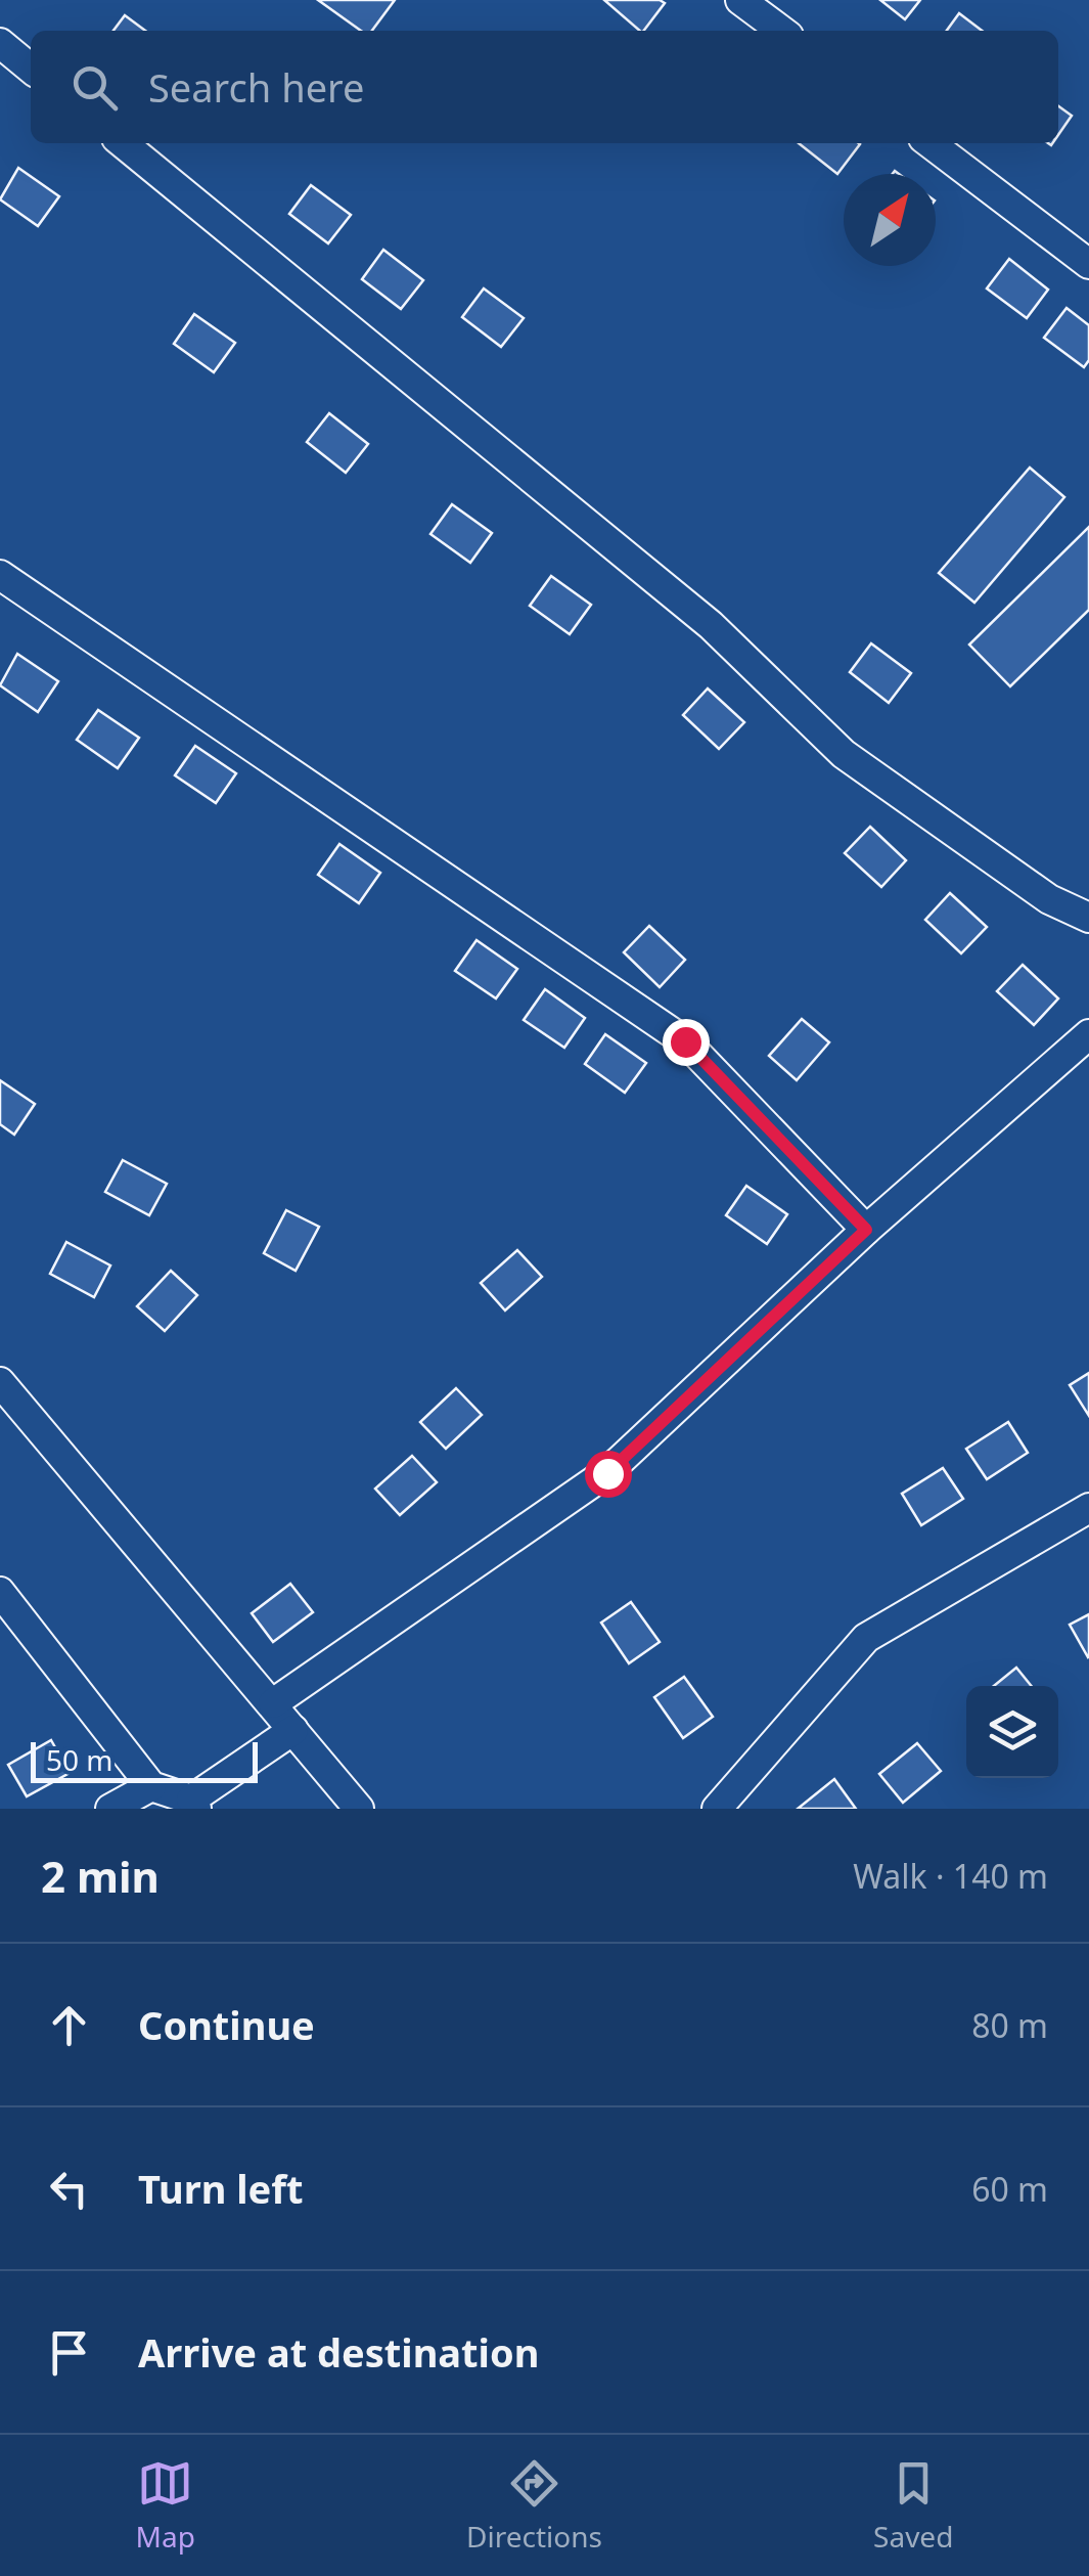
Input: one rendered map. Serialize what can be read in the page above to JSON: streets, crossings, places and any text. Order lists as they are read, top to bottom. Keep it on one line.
{"scale_bar":"50 m","north":"top right","page":{"search":"Search here","scale":"50 m","heading":["2 min","Walk · 140 m"],"list":[["Continue","80 m"],["Turn left","60 m"],"Arrive at destination"],"nav":["Map","Directions","Saved"]}}
